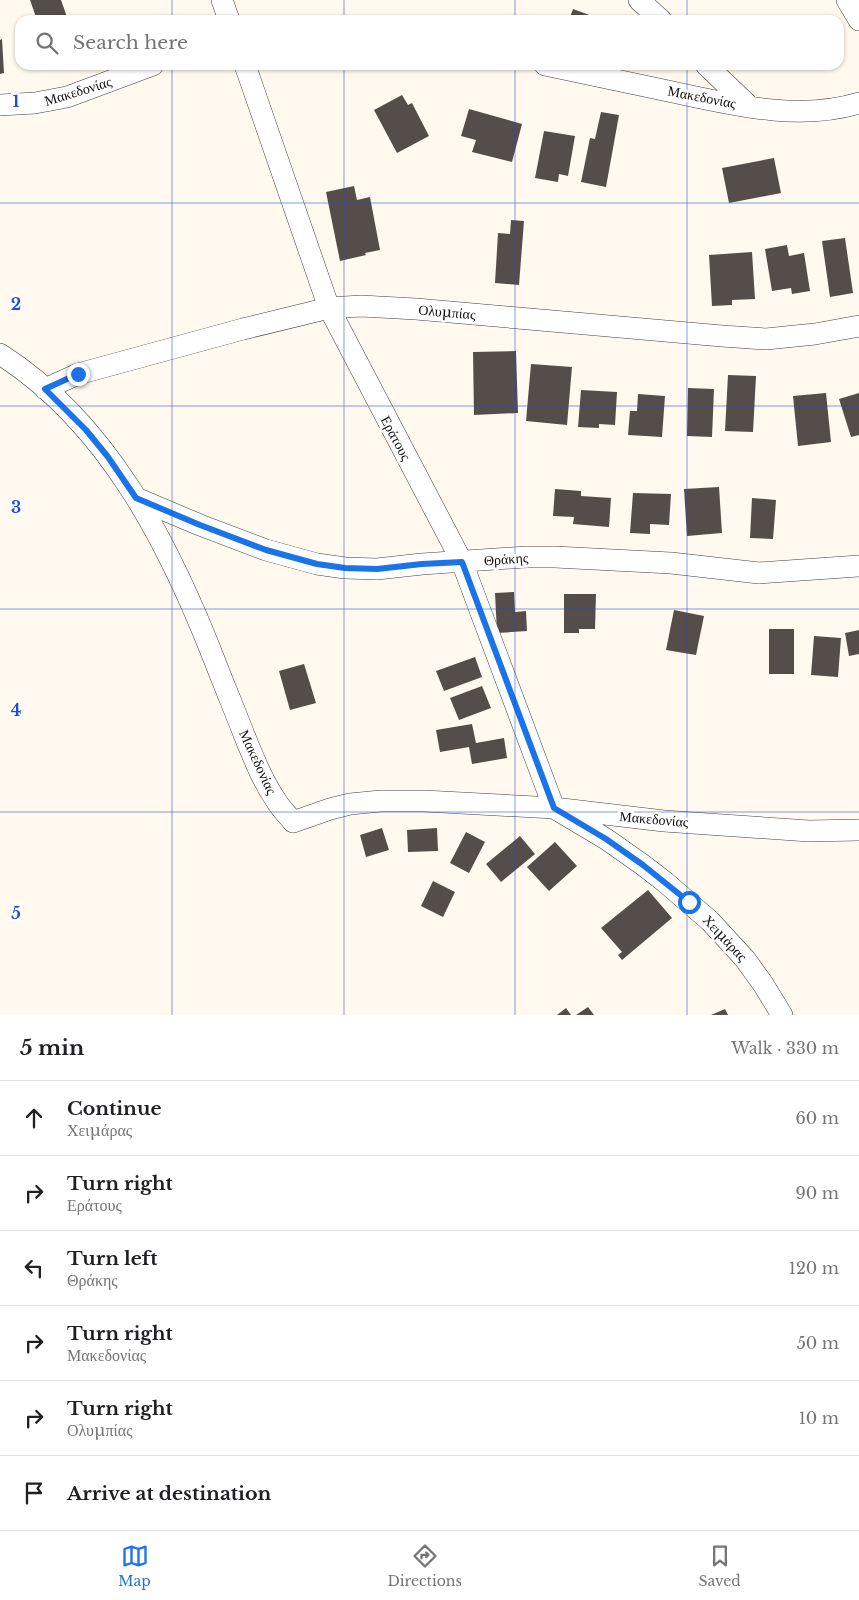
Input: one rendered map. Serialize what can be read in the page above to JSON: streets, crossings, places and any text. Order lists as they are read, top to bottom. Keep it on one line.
{"streets":{"street":["Μακεδονίας","Ολυμπίας","Εράτους","Θράκης","Χειμάρας"]},"crossings":[["Μακεδονίας","Ολυμπίας"],["Μακεδονίας","Εράτους"],["Μακεδονίας","Θράκης"],["Μακεδονίας","Χειμάρας"],["Ολυμπίας","Εράτους"],["Εράτους","Θράκης"],["Εράτους","Χειμάρας"]],"page":{"search":"Search here","heading":["5 min","Walk · 330 m"],"list":[["Continue","Χειμάρας","60 m"],["Turn right","Εράτους","90 m"],["Turn left","Θράκης","120 m"],["Turn right","Μακεδονίας","50 m"],["Turn right","Ολυμπίας","10 m"],"Arrive at destination"],"nav":["Map","Directions","Saved"]},"grid":{"rows":["1","2","3","4","5"]}}
